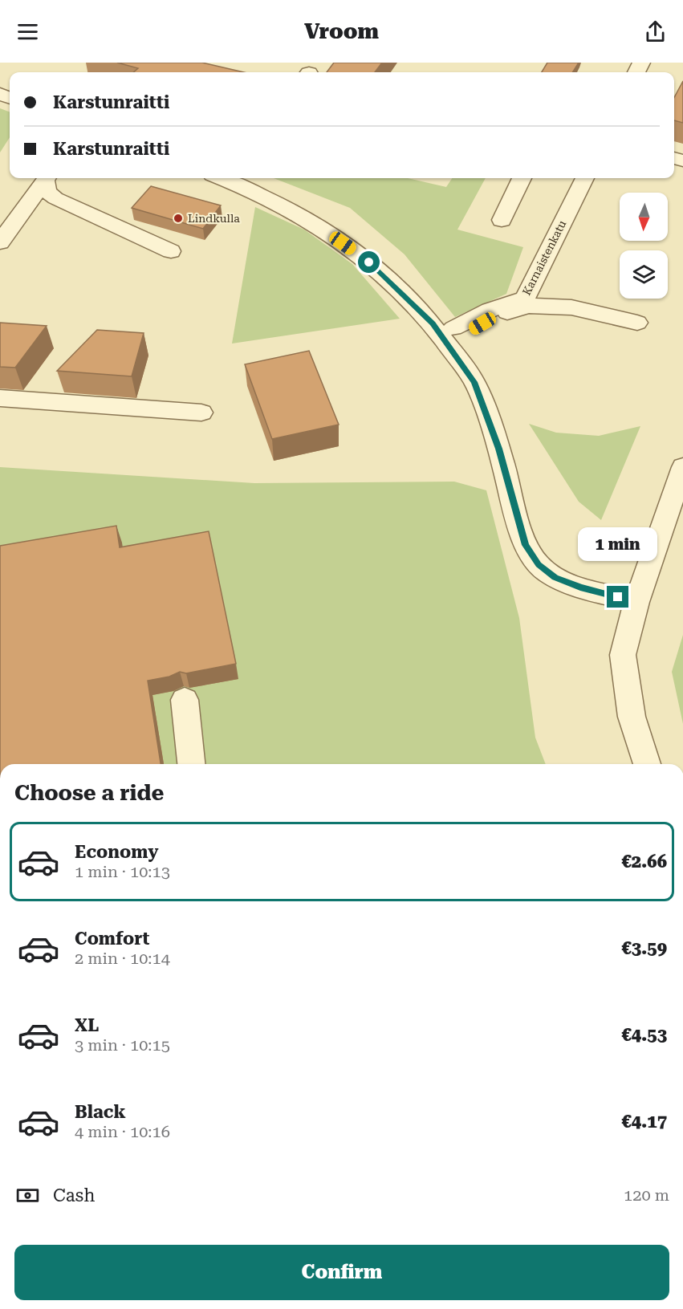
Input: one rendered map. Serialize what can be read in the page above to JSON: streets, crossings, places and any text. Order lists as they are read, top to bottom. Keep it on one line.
{"streets":{"street":["Karnaistenkatu"]},"places":["Lindkulla"],"north":"bottom","page":{"header":"Vroom","banner":["Karstunraitti","Karstunraitti"],"bubble":"1 min","heading":"Choose a ride","list":[{"name":"Economy","note":"1 min · 10:13","value":"€2.66"},{"name":"Comfort","note":"2 min · 10:14","value":"€3.59"},{"name":"XL","note":"3 min · 10:15","value":"€4.53"},{"name":"Black","note":"4 min · 10:16","value":"€4.17"}],"pay":["Cash","120 m"],"buttons":"Confirm"}}
